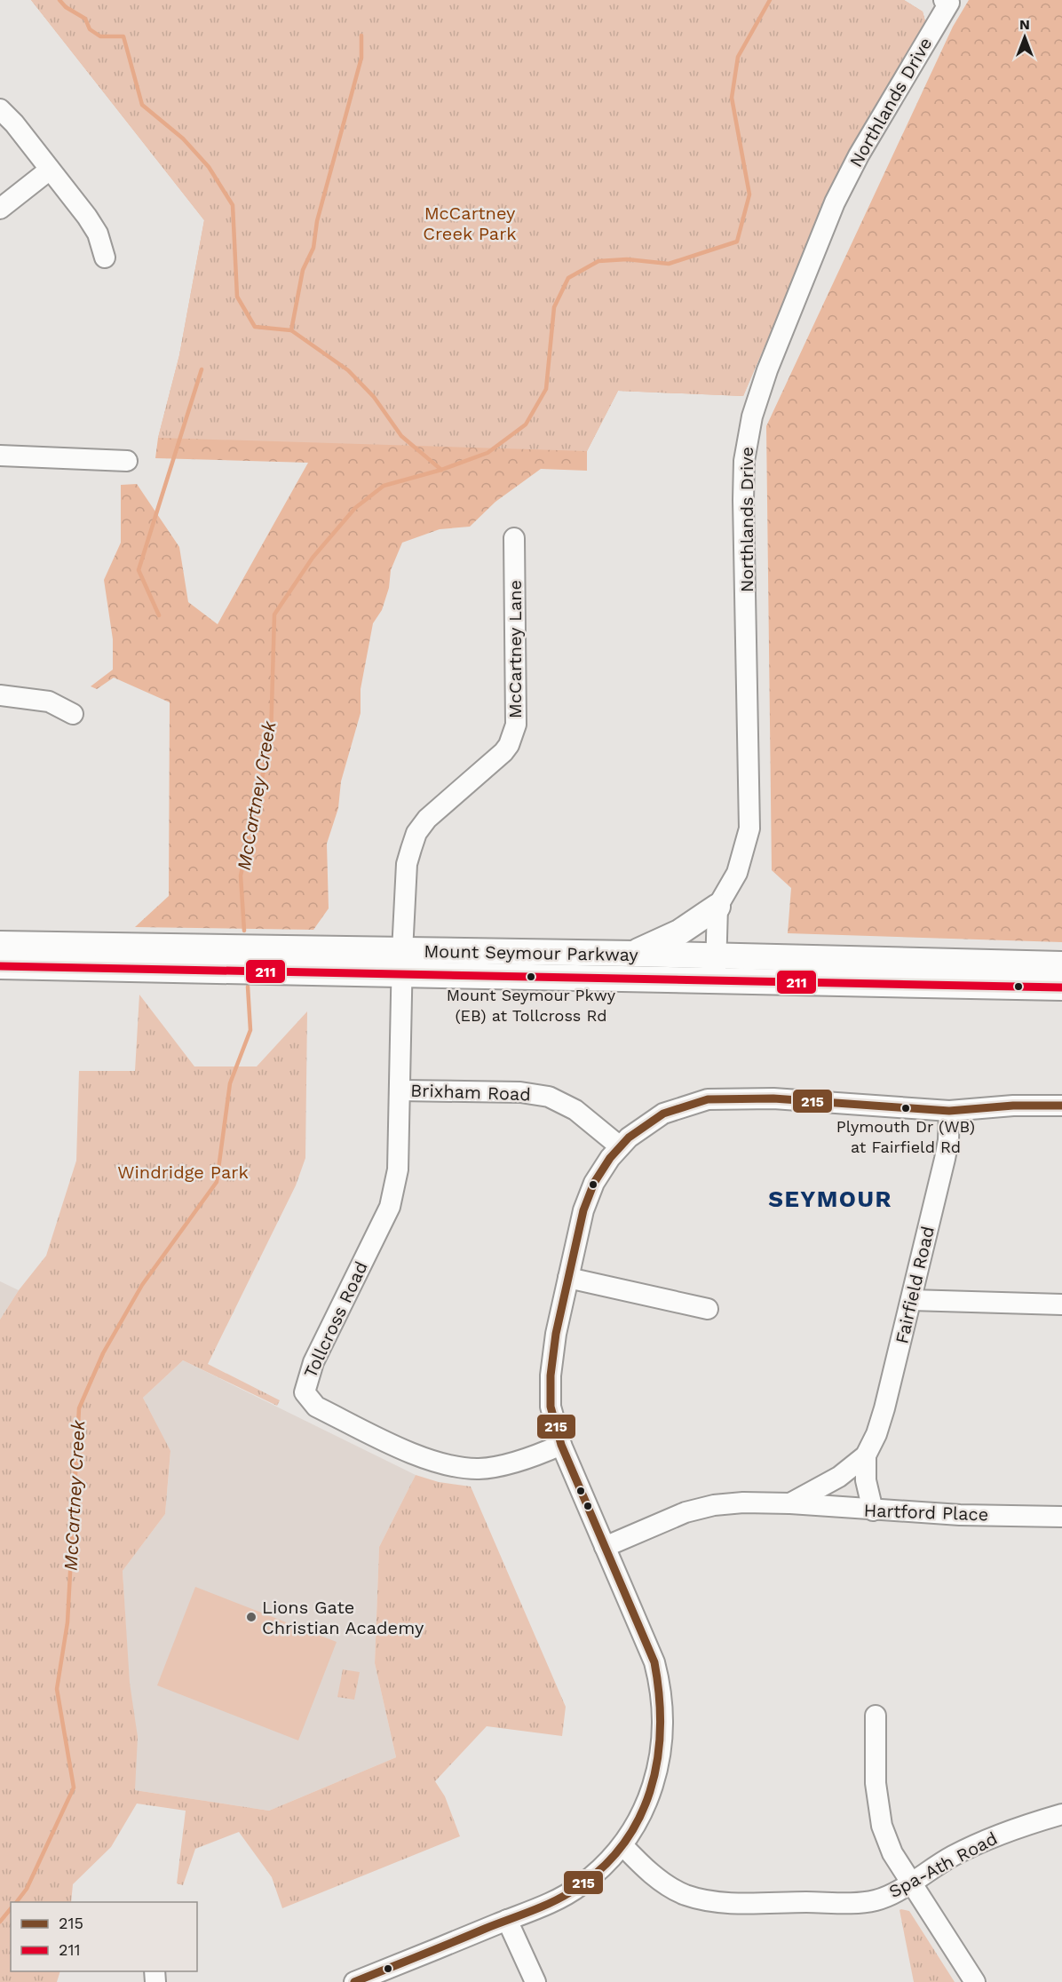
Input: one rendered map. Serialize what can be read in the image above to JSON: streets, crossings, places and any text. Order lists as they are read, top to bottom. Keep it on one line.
{"streets":{"main road":["Mount Seymour Parkway"],"street":["Northlands Drive","McCartney Lane","Brixham Road","Fairfield Road","Tollcross Road","Hartford Place","Spa-Ath Road"]},"crossings":[["Northlands Drive","Mount Seymour Parkway"],["McCartney Lane","Mount Seymour Parkway"],["McCartney Lane","Tollcross Road"],["Mount Seymour Parkway","Tollcross Road"],["Brixham Road","Tollcross Road"],["Fairfield Road","Hartford Place"]],"districts":["SEYMOUR"],"water":["McCartney Creek"],"parks":["McCartney Creek Park","Windridge Park"],"places":["Mount Seymour Pkwy (EB) at Tollcross Rd","Plymouth Dr (WB) at Fairfield Rd","Lions Gate Christian Academy"],"lines":["transit line 211","transit line 215"],"legend":["215","211"],"north":"top"}
